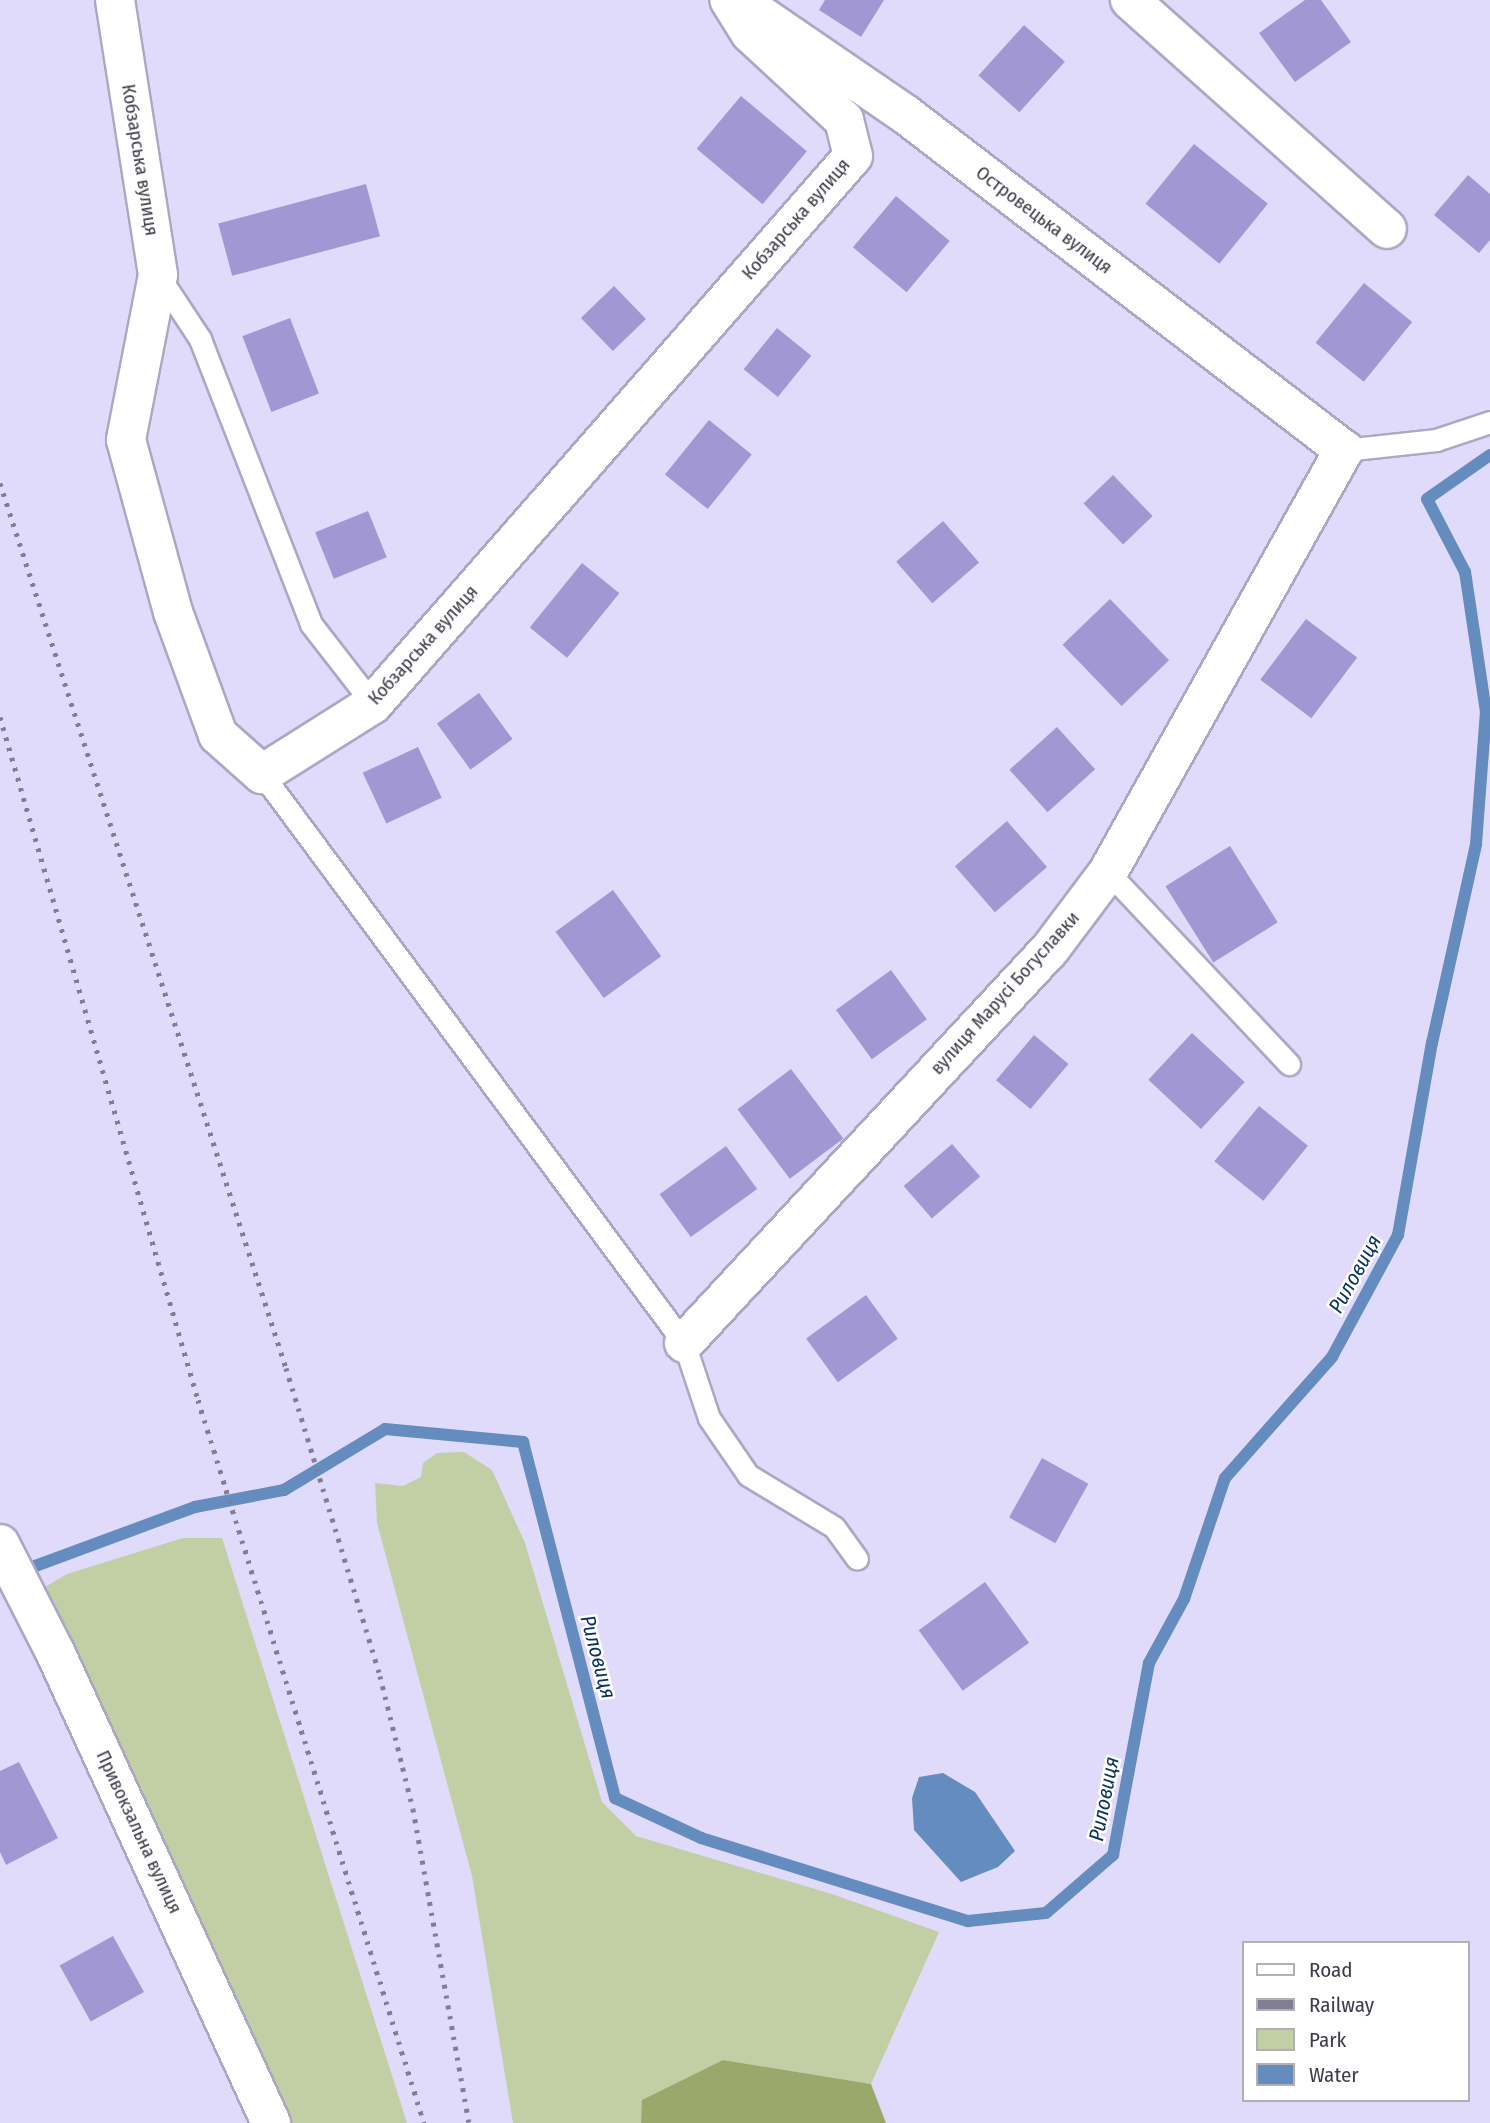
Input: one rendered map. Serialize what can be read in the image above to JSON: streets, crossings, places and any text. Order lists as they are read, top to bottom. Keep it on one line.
{"streets":{"street":["Кобзарська вулиця","Островецька вулиця","вулиця Марусі Богуславки","Привокзальна вулиця"]},"crossings":[["Островецька вулиця","вулиця Марусі Богуславки"]],"water":["Риловиця"],"legend":["Road","Railway","Park","Water"]}
